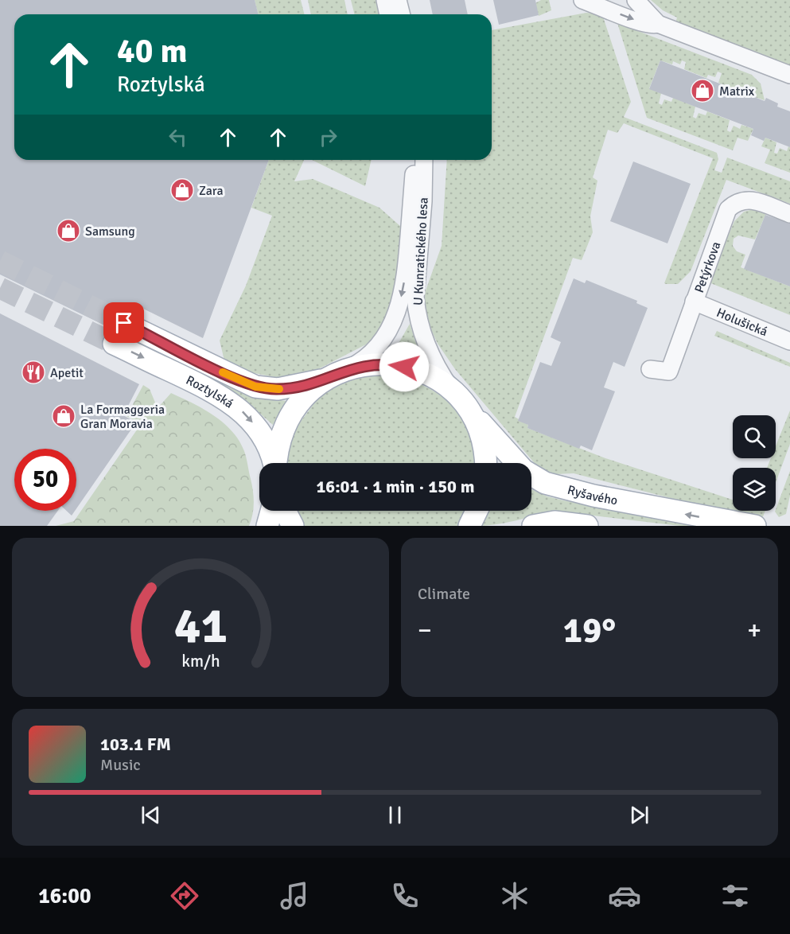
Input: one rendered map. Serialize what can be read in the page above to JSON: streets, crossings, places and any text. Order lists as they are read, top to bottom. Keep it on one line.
{"streets":{"main road":["Roztylská","Ryšavého"],"street":["U Kunratického lesa","Petýrkova","Holušická"]},"crossings":[["U Kunratického lesa","Roztylská"],["U Kunratického lesa","Ryšavého"],["Petýrkova","Holušická"],["Roztylská","Ryšavého"]],"one_way":["U Kunratického lesa","Ryšavého"],"places":{"shop":["Matrix","Zara","Samsung","La Formaggeria Gran Moravia"],"restaurant":["Apetit"]},"page":{"turn":["40 m","Roztylská"],"limit":"50","trip":"16:01 · 1 min · 150 m","tile":"Climate","heat":["−","19°","+"],"song":["103.1 FM","Music"],"tabs":"16:00","gauge":["41","km/h"]}}
